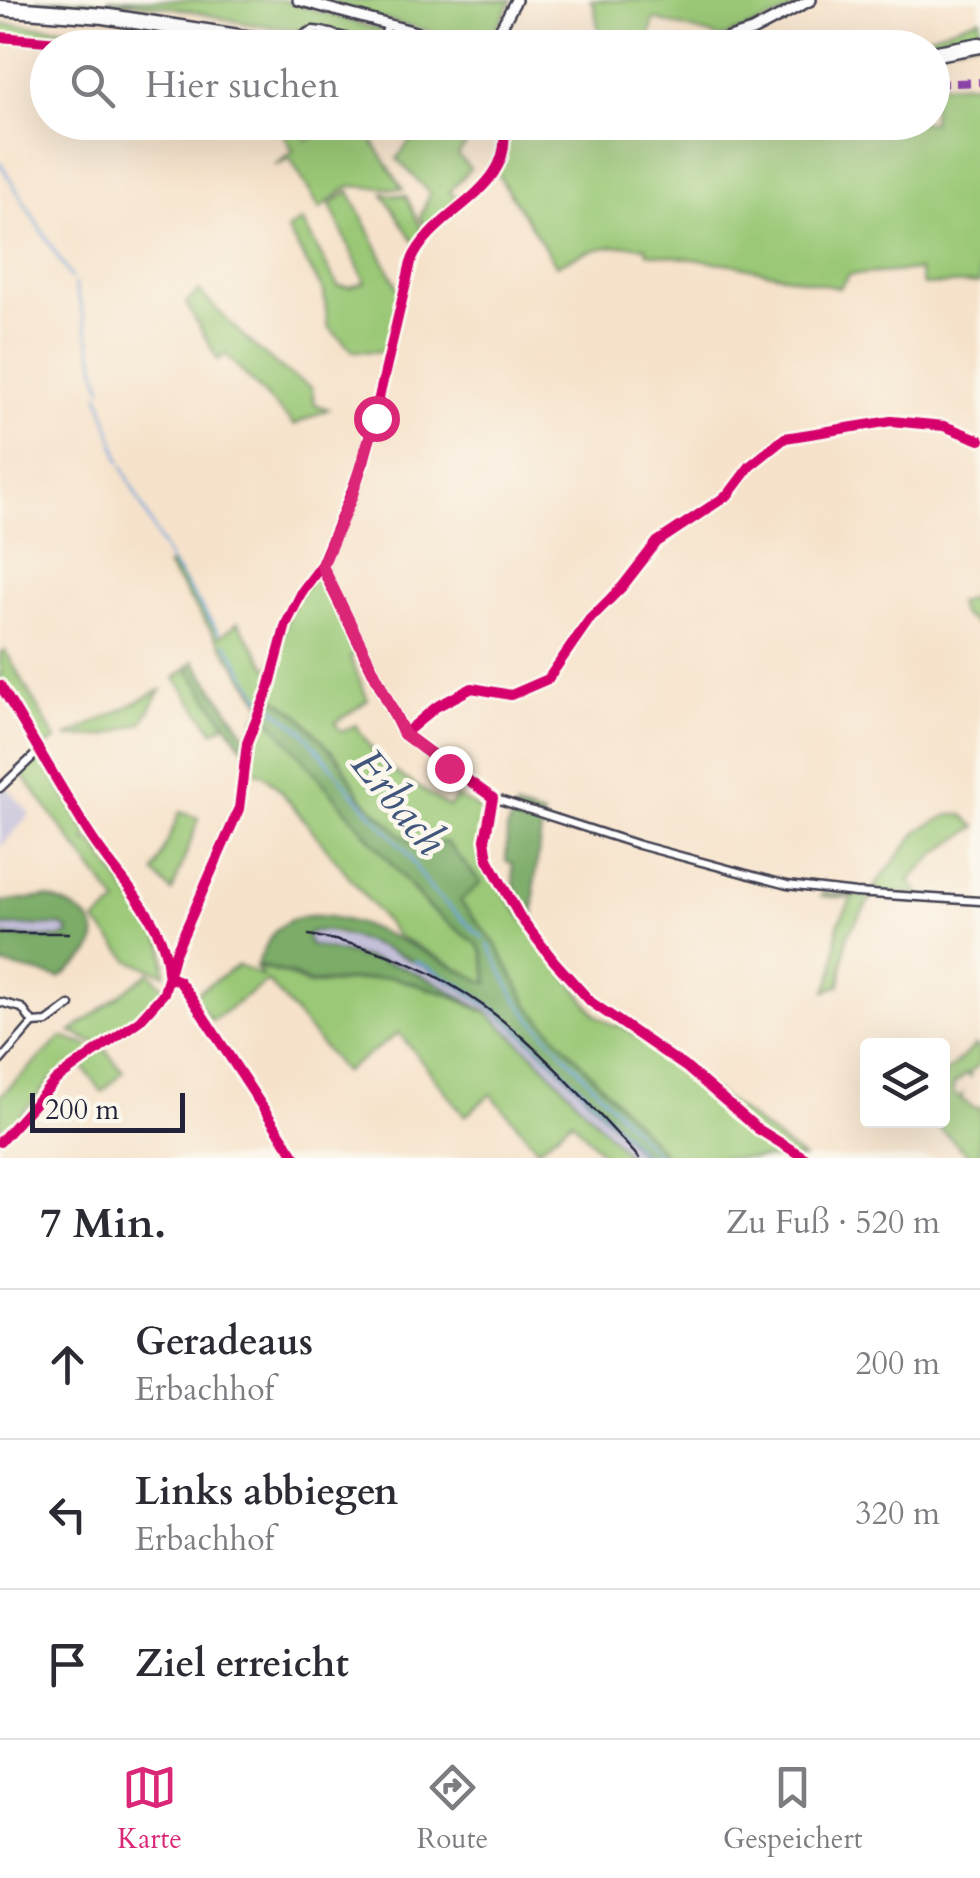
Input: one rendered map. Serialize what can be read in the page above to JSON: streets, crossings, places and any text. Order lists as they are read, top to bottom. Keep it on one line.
{"water":["Erbach"],"scale_bar":"200 m","page":{"search":"Hier suchen","scale":"200 m","heading":["7 Min.","Zu Fuß · 520 m"],"list":[["Geradeaus","Erbachhof","200 m"],["Links abbiegen","Erbachhof","320 m"],"Ziel erreicht"],"nav":["Karte","Route","Gespeichert"]}}
